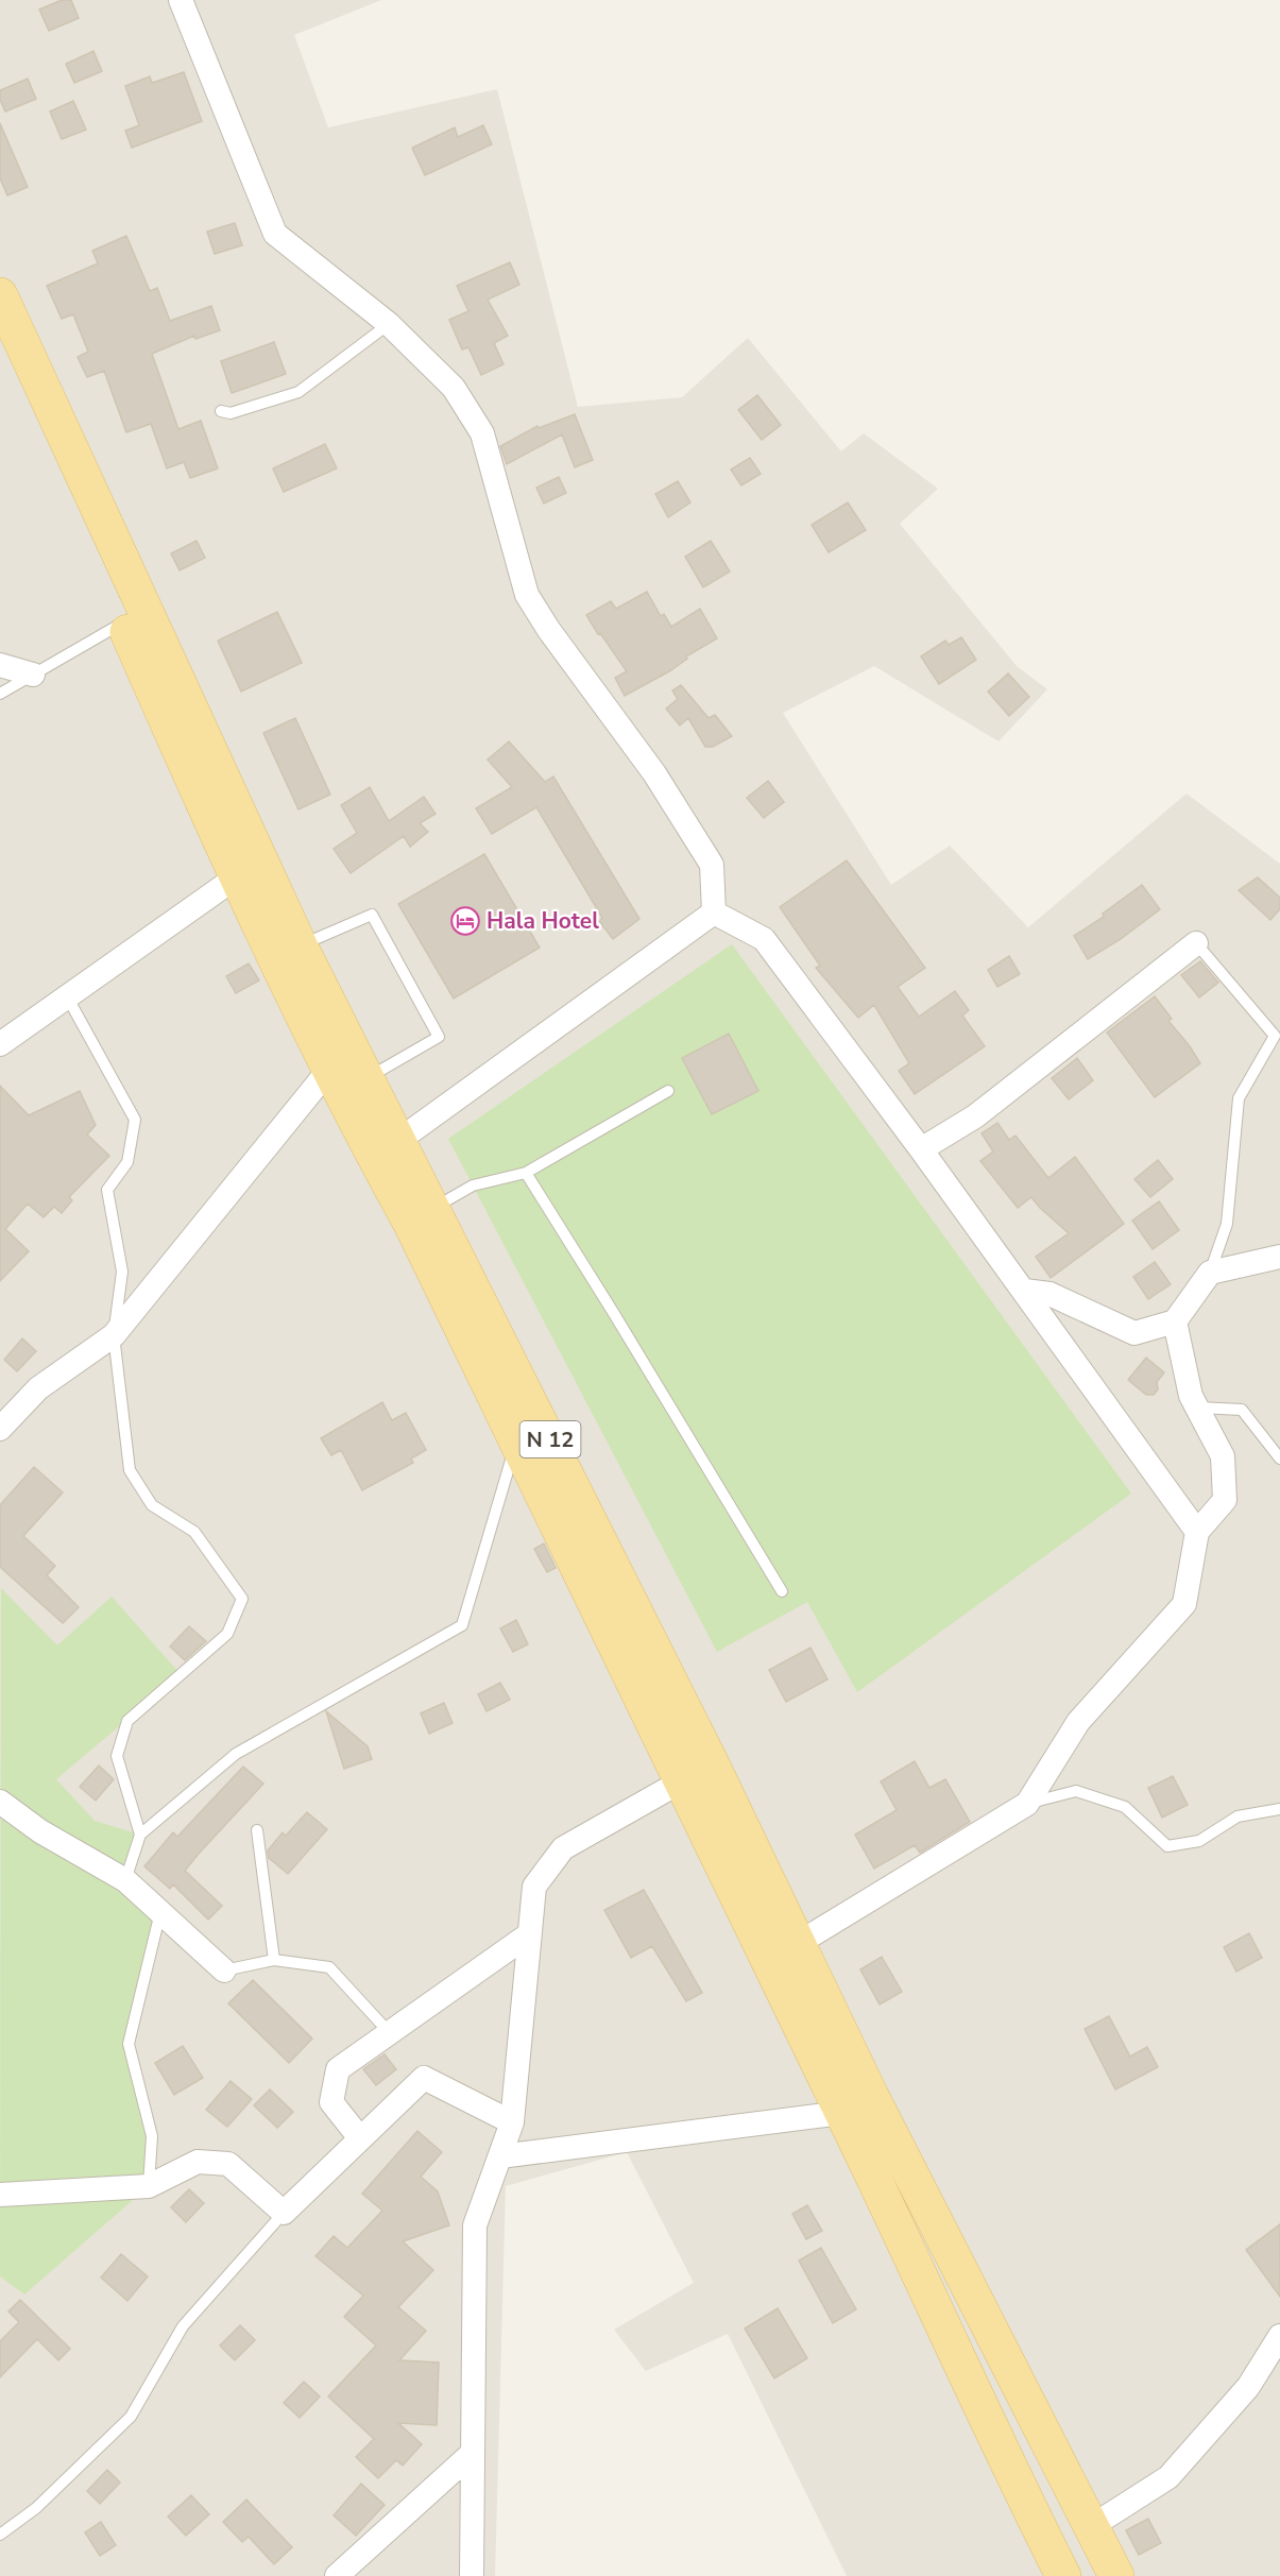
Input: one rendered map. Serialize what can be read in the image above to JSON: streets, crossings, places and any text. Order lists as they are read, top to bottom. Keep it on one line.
{"streets":{"main road":["N 12"]},"places":{"hotel":["Hala Hotel"]}}
